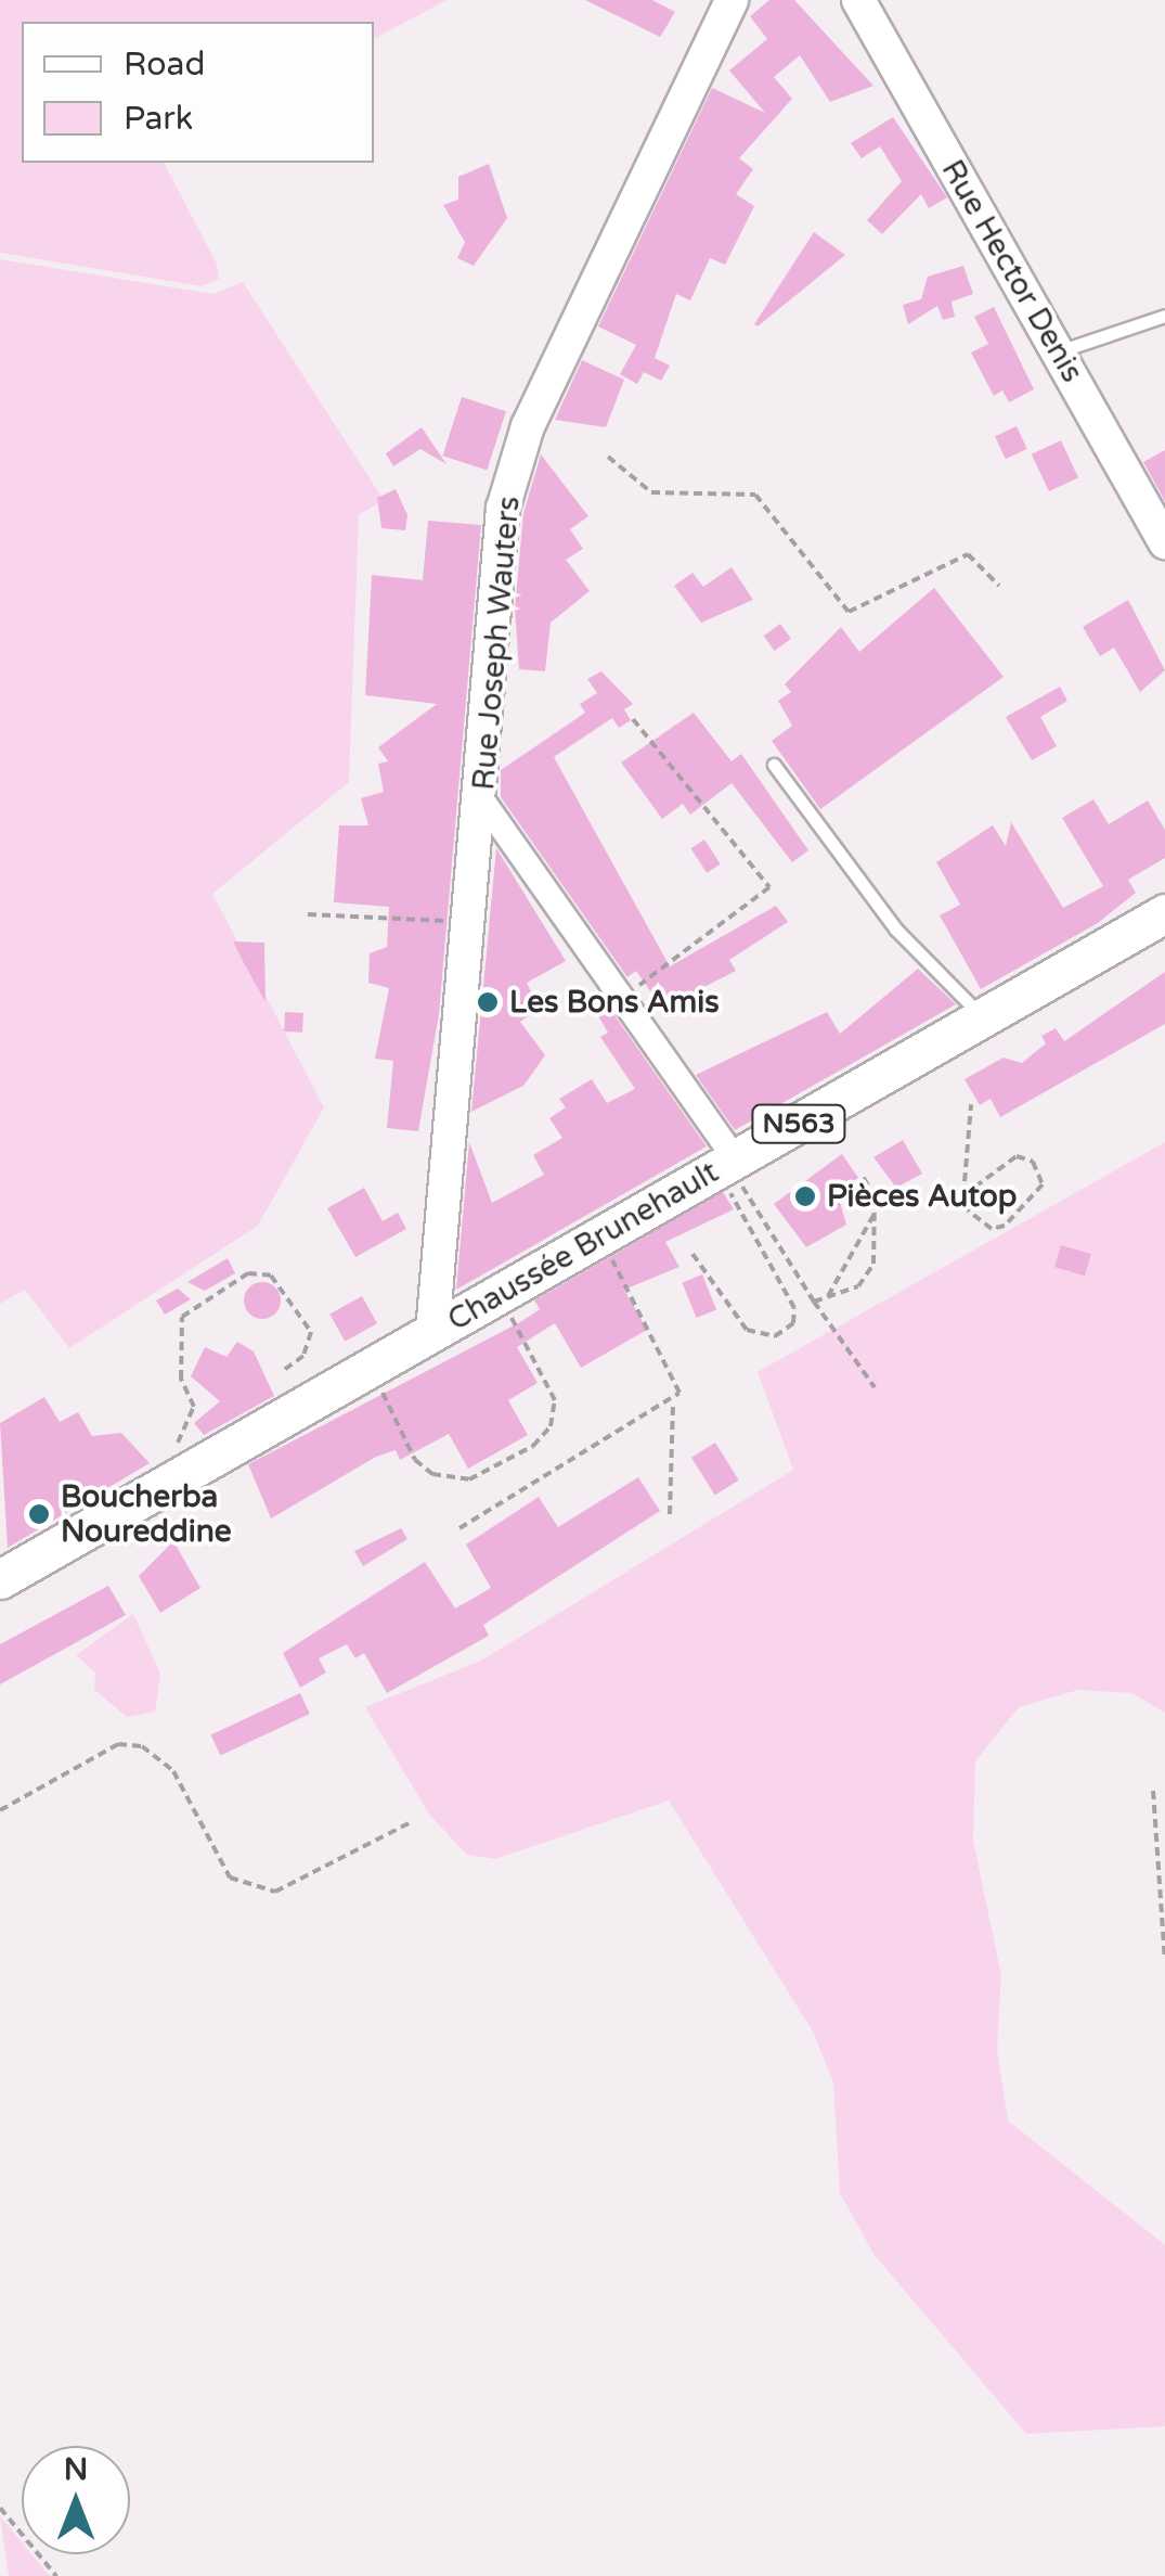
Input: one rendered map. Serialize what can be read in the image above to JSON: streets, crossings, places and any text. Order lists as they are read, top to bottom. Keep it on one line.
{"streets":{"main road":["N563","Chaussée Brunehault"],"street":["Rue Hector Denis","Rue Joseph Wauters"]},"crossings":[["Rue Joseph Wauters","Chaussée Brunehault"]],"places":["Les Bons Amis","Pièces Autop","Boucherba Noureddine"],"legend":["Road","Park"],"north":"top"}
